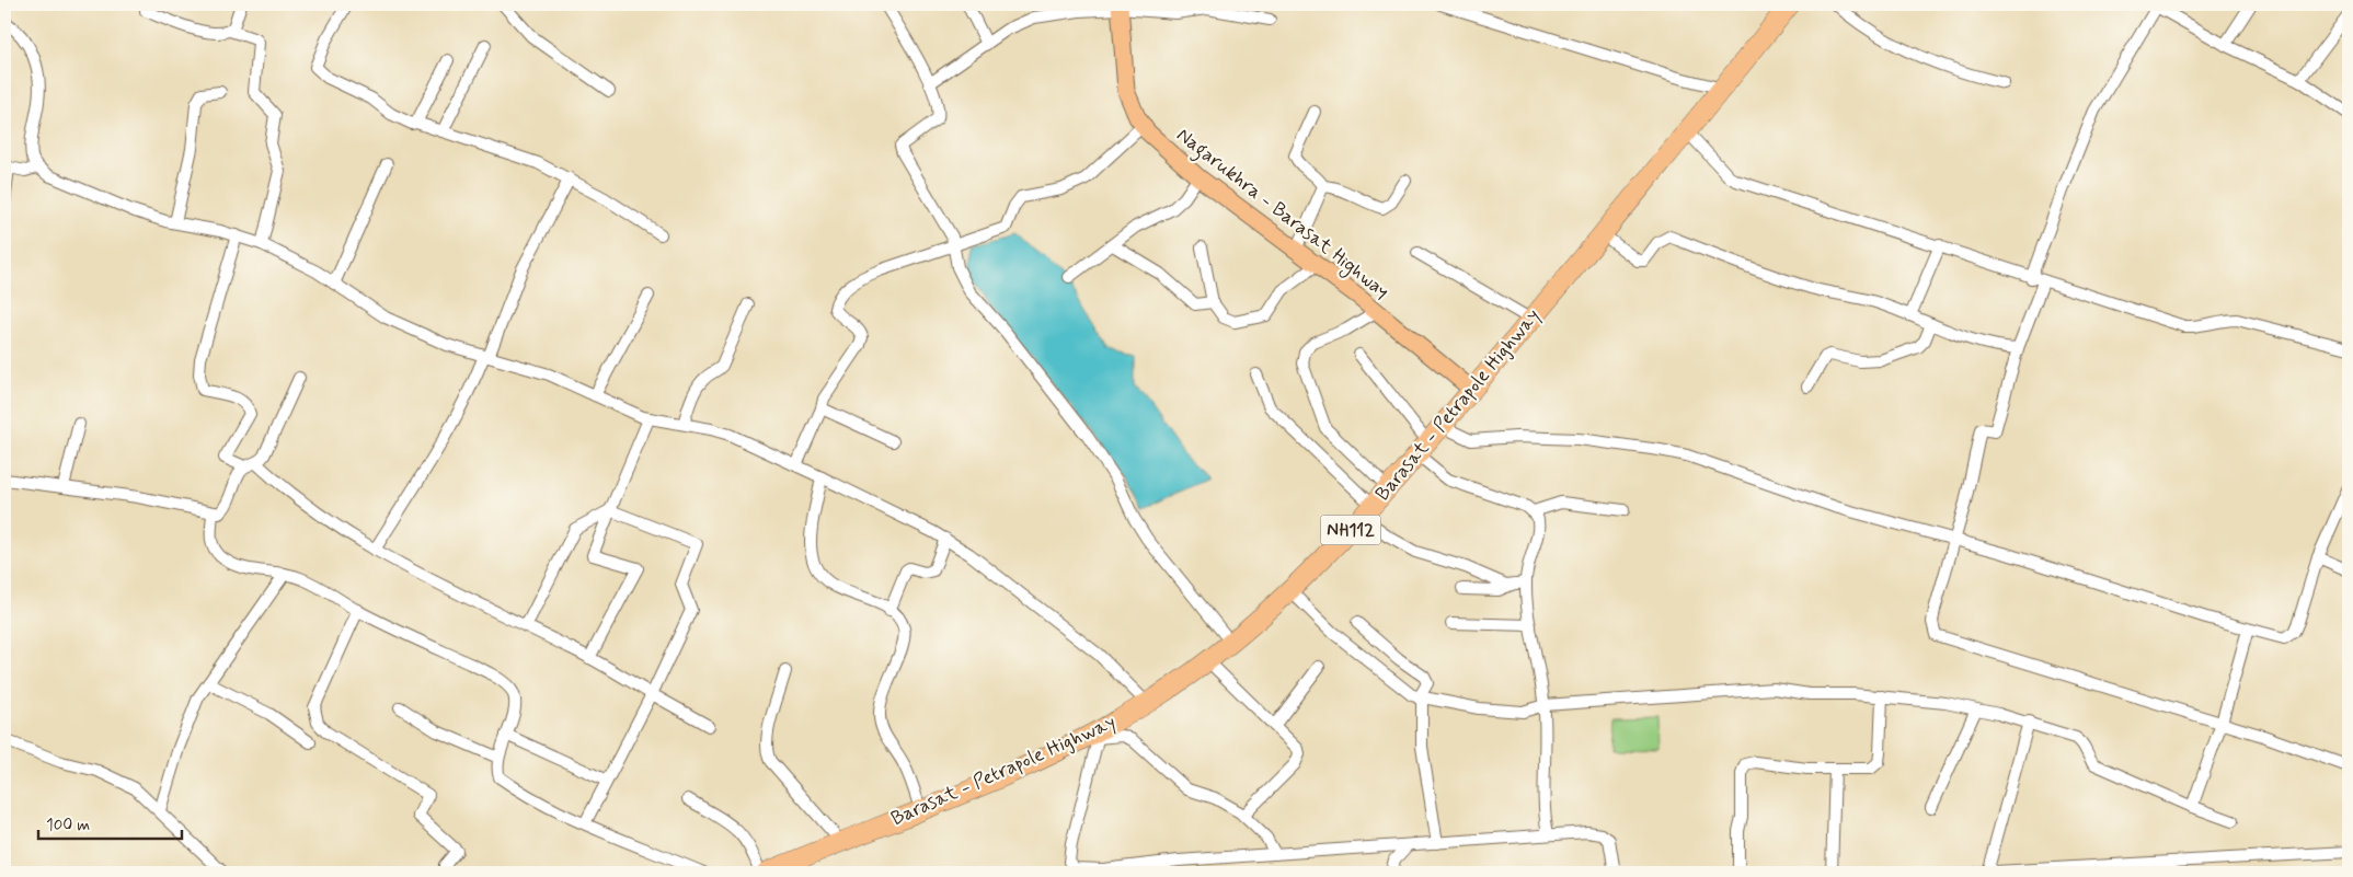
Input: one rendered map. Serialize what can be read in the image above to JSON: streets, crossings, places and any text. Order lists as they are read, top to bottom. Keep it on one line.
{"streets":{"highway":["Barasat - Petrapole Highway","NH112"],"main road":["Nagarukhra - Barasat Highway"]},"crossings":[["Nagarukhra - Barasat Highway","Barasat - Petrapole Highway"]],"scale_bar":"100 m"}
